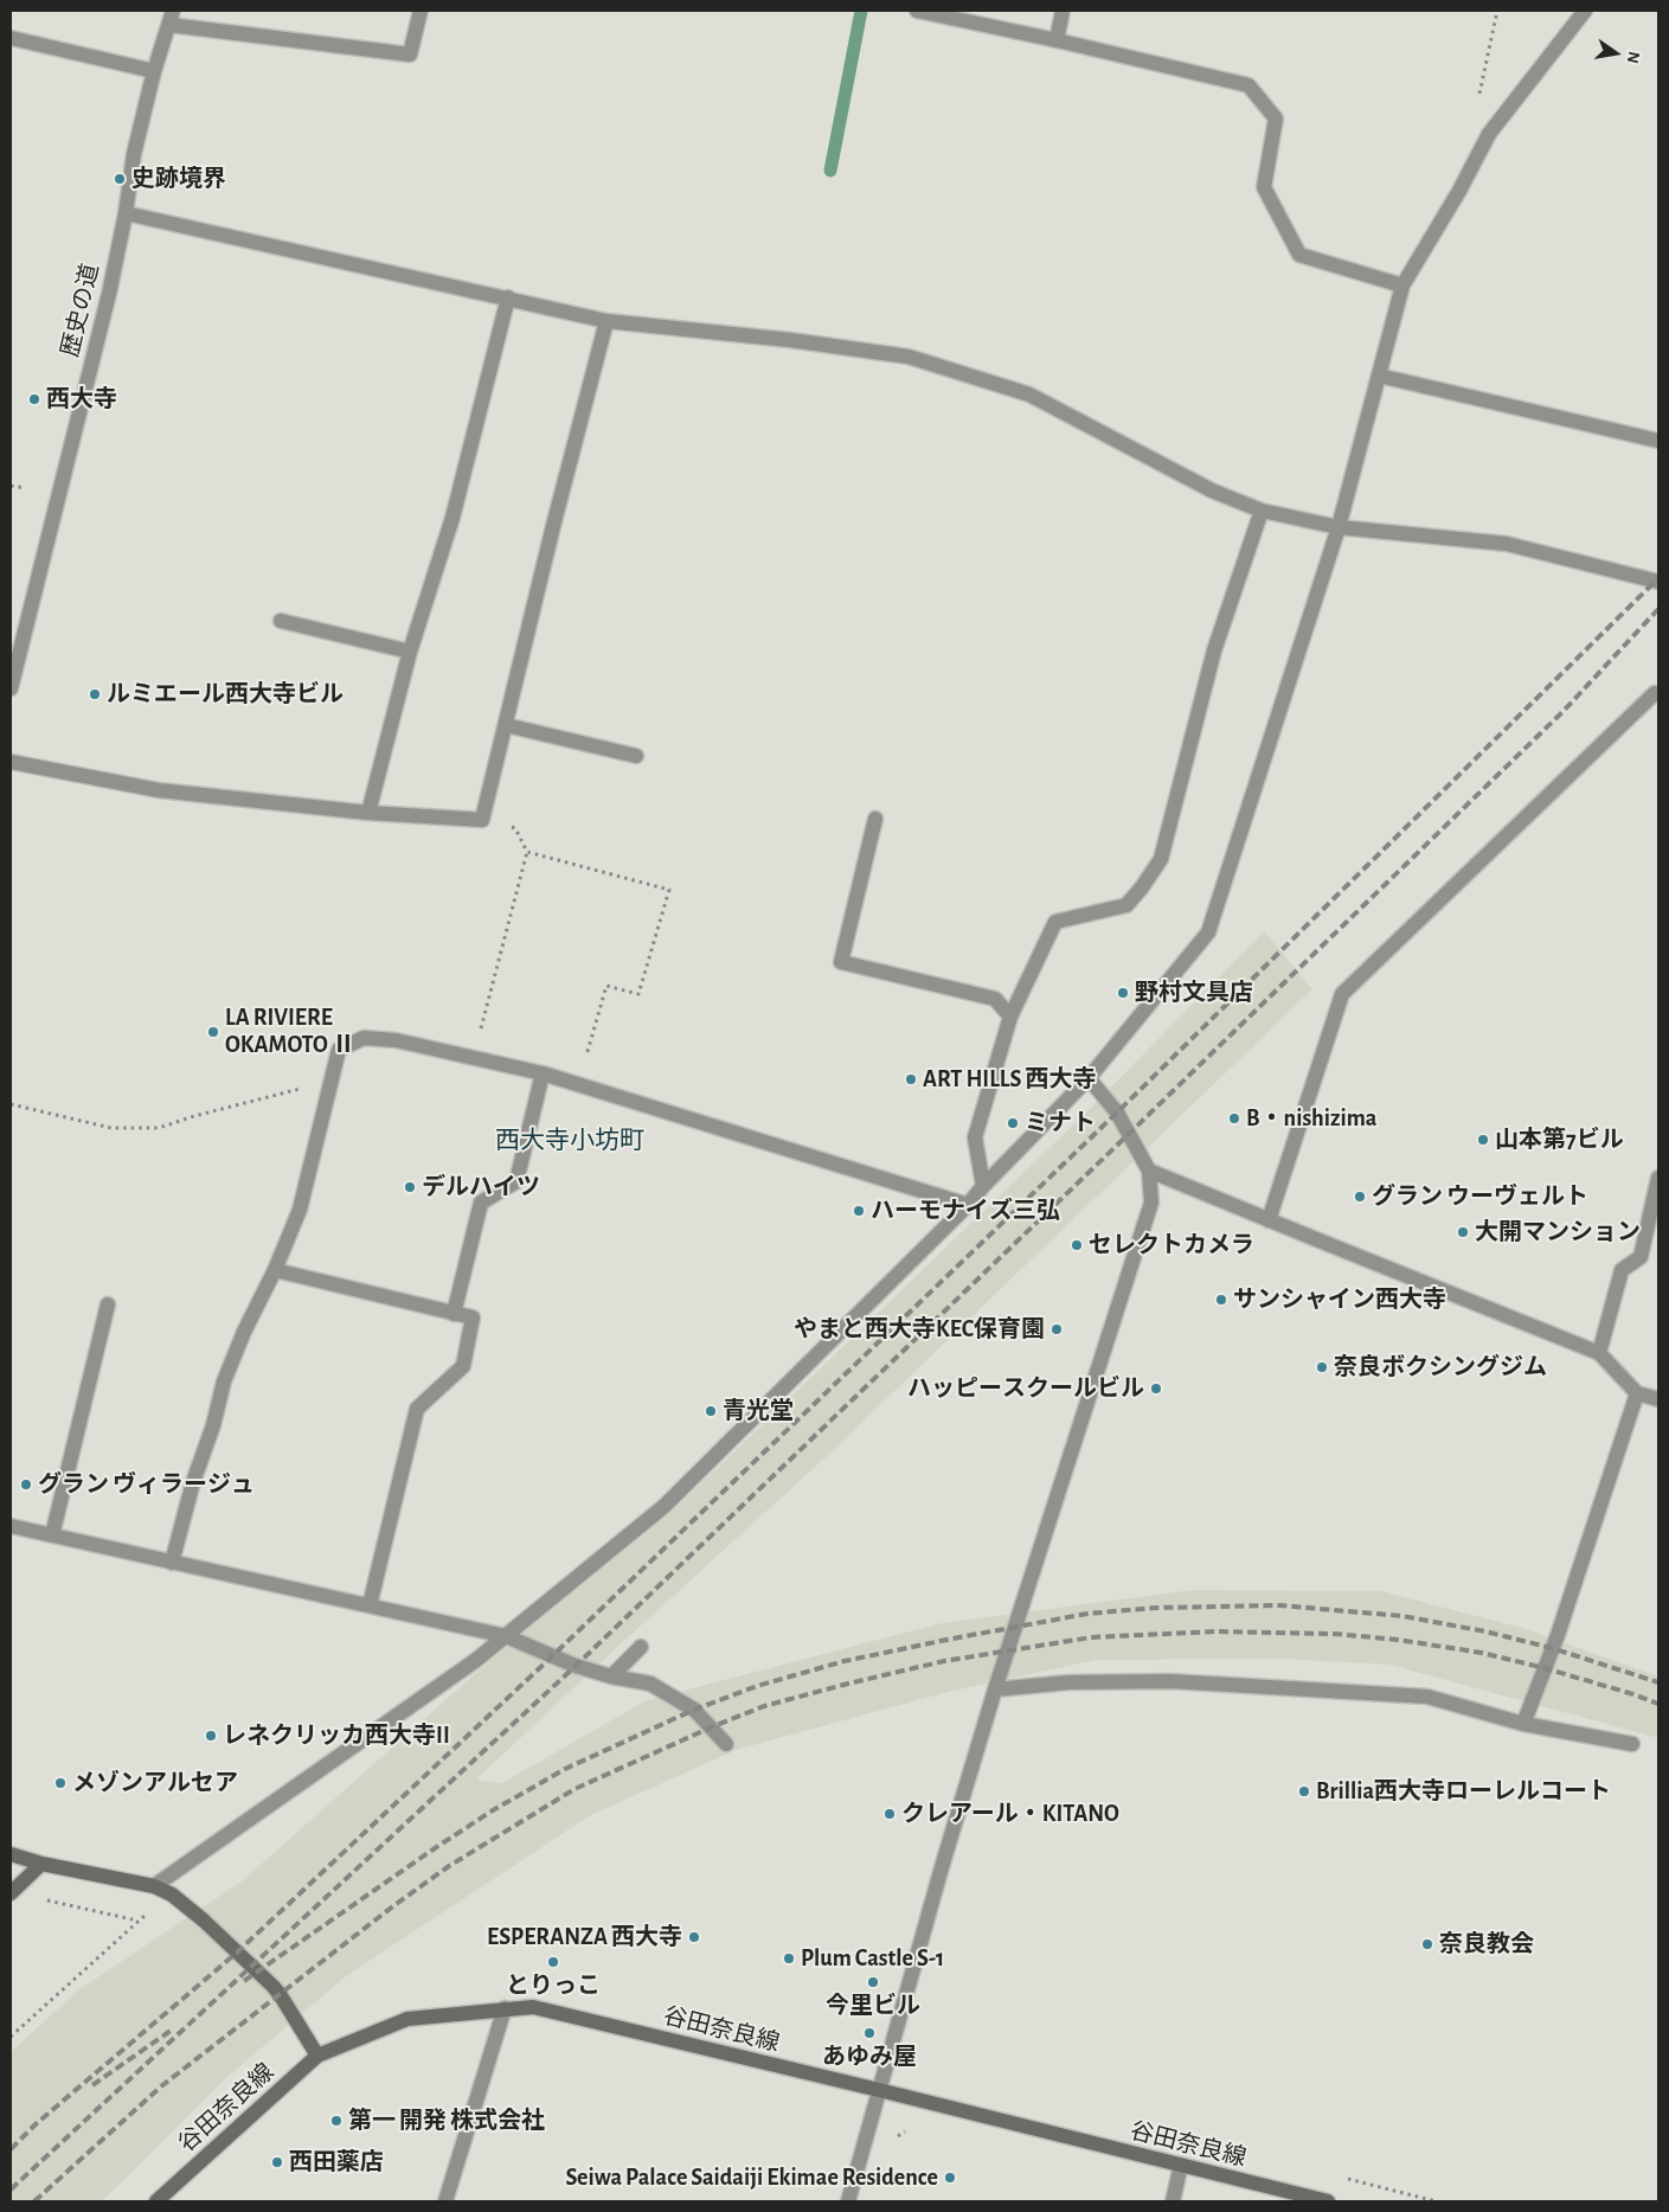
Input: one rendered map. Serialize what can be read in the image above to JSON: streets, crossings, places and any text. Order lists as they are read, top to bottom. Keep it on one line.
{"streets":{"main road":["谷田奈良線"],"street":["歴史の道"]},"districts":["西大寺小坊町"],"places":["史跡境界","西大寺","ルミエール西大寺ビル","野村文具店","LA RIVIERE OKAMOTO Ⅱ","ART HILLS 西大寺","B・nishizima","ミナト","山本第7ビル","デルハイツ","グラン ウーヴェルト","ハーモナイズ三弘","大開マンション","セレクトカメラ","サンシャイン西大寺","やまと西大寺KEC保育園","奈良ボクシングジム","ハッピースクールビル","青光堂","グラン ヴィラージュ","レネクリッカ西大寺II","メゾンアルセア","Brillia西大寺ローレルコート","クレアール・KITANO","ESPERANZA 西大寺","奈良教会","Plum Castle S-1","とりっこ","今里ビル","あゆみ屋","第一 開発 株式会社","西田薬店","Seiwa Palace Saidaiji Ekimae Residence"],"north":"right"}
